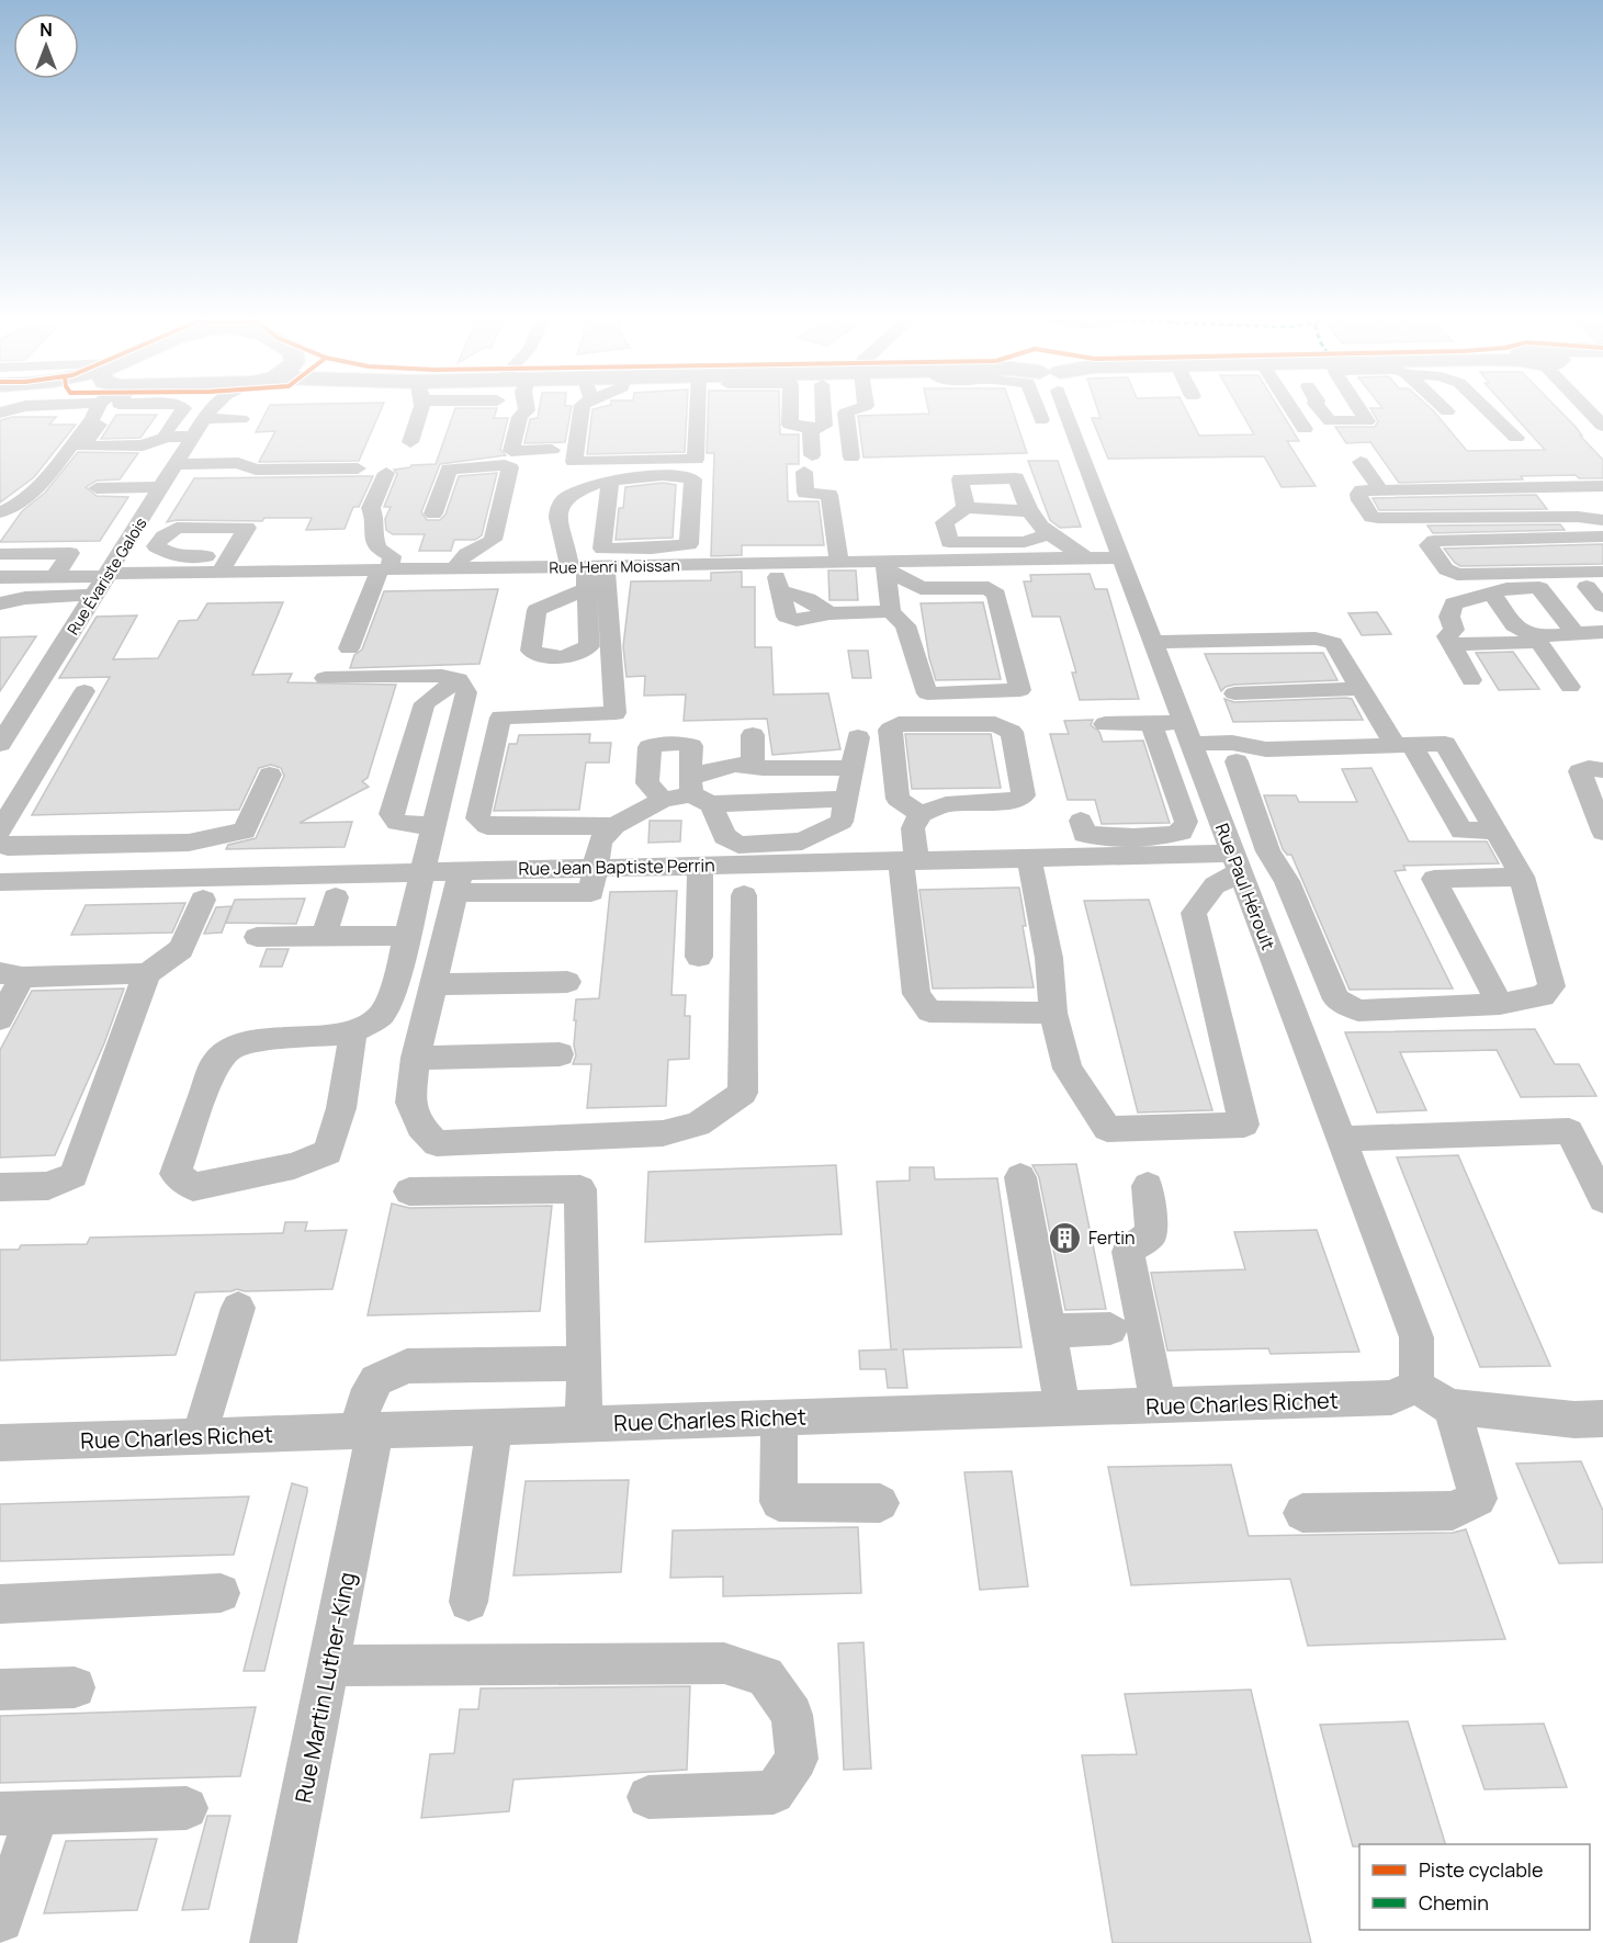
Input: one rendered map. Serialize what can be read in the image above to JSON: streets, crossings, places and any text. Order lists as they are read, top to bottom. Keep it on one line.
{"streets":{"street":["Rue Henri Moissan","Rue Évariste Galois","Rue Jean Baptiste Perrin","Rue Paul Héroult","Rue Charles Richet","Rue Martin Luther-King"]},"crossings":[["Rue Henri Moissan","Rue Évariste Galois"],["Rue Henri Moissan","Rue Paul Héroult"],["Rue Jean Baptiste Perrin","Rue Paul Héroult"],["Rue Paul Héroult","Rue Charles Richet"],["Rue Charles Richet","Rue Martin Luther-King"]],"places":{"building":["Fertin"]},"legend":["Piste cyclable","Chemin"],"north":"top"}
